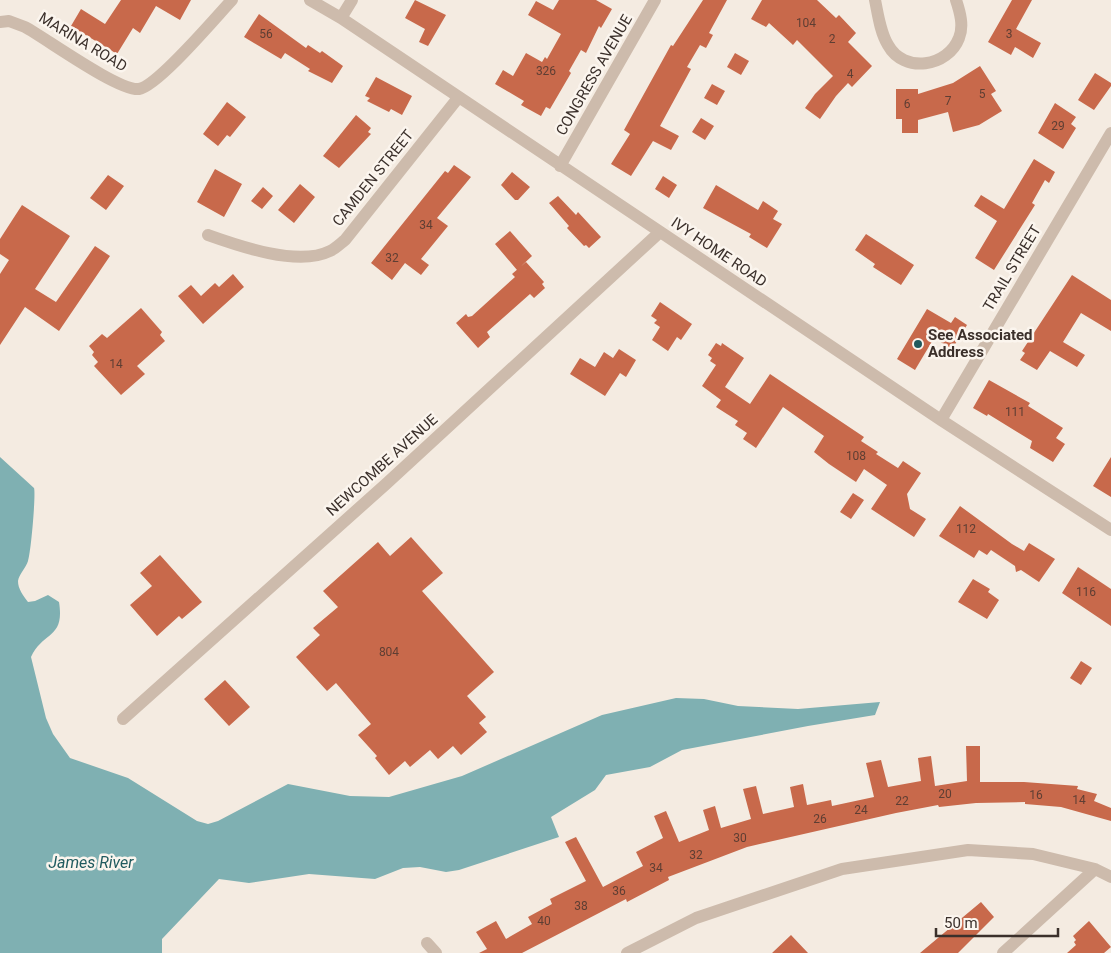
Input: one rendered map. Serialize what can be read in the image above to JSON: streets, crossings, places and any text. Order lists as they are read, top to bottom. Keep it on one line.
{"streets":{"street":["MARINA ROAD","CONGRESS AVENUE","CAMDEN STREET","IVY HOME ROAD","TRAIL STREET","NEWCOMBE AVENUE"]},"crossings":[["CONGRESS AVENUE","IVY HOME ROAD"],["CAMDEN STREET","IVY HOME ROAD"],["IVY HOME ROAD","TRAIL STREET"],["IVY HOME ROAD","NEWCOMBE AVENUE"]],"water":["James River"],"places":["See Associated Address"],"house_numbers":["104","56","3","2","326","4","5","7","6","29","34","32","14","111","108","112","116","804","20","16","14","22","24","26","30","32","34","36","38","40"],"scale_bar":"50 m"}
